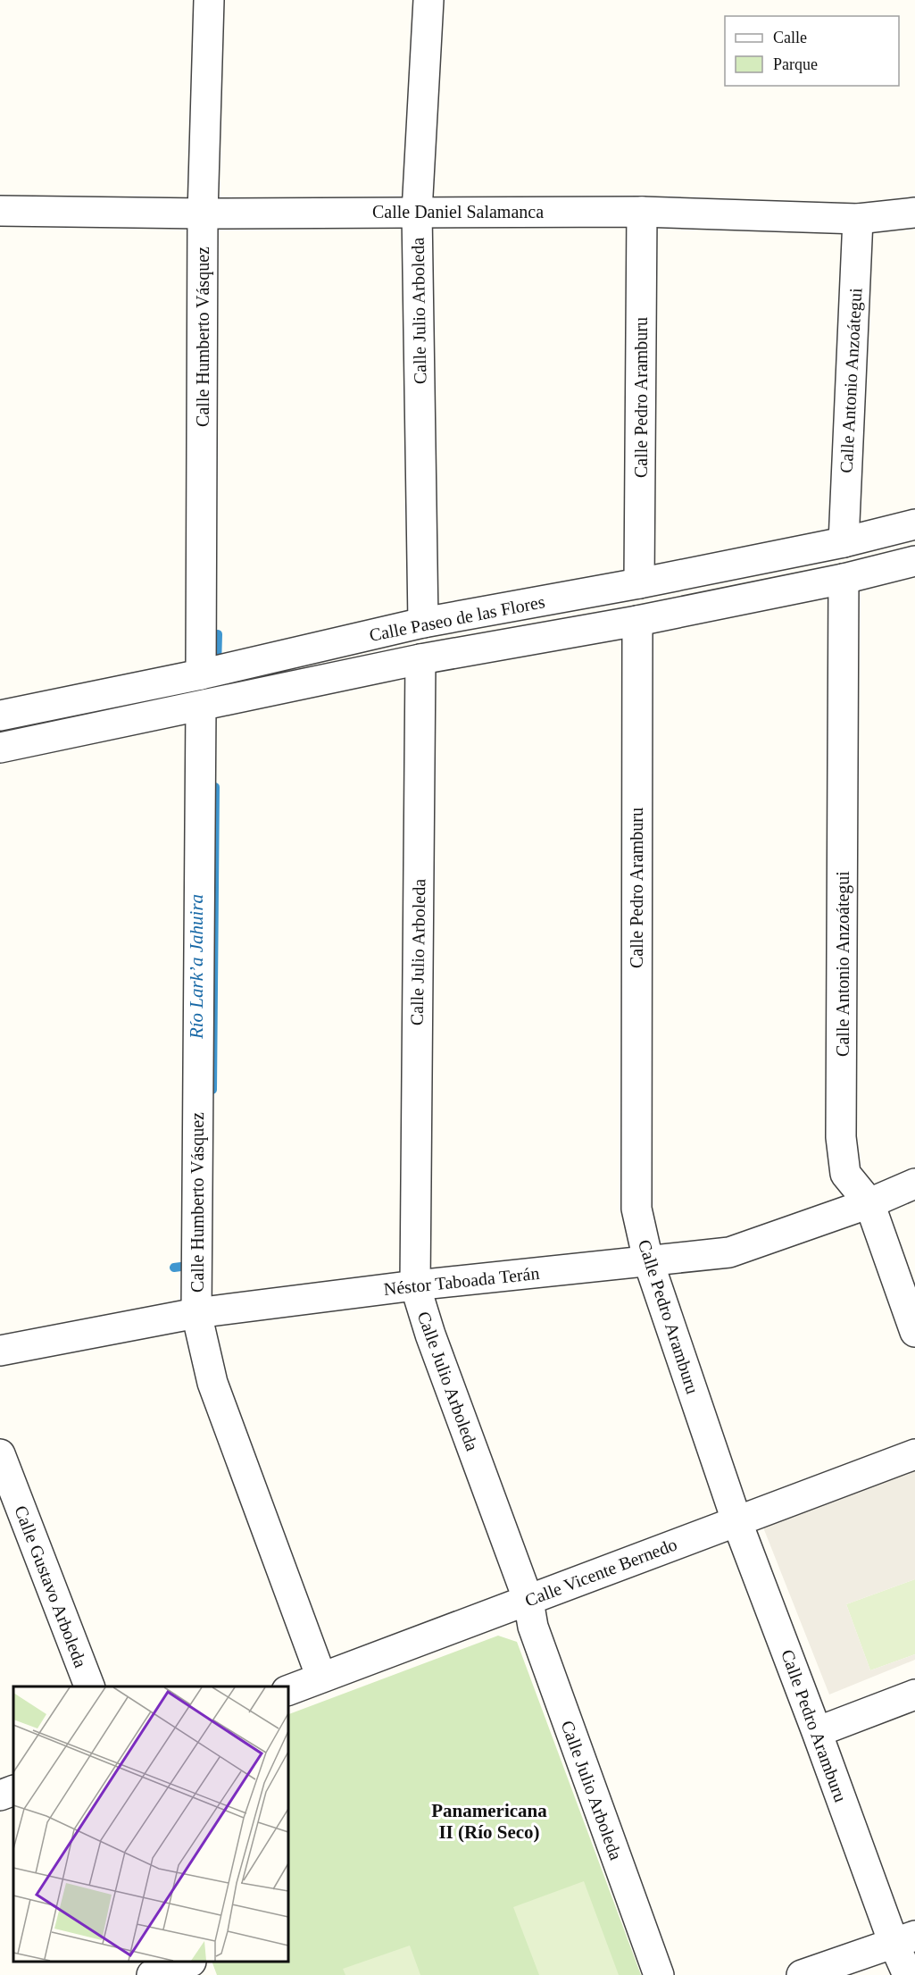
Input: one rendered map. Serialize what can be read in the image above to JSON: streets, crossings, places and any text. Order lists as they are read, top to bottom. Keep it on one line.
{"streets":{"street":["Calle Daniel Salamanca","Calle Julio Arboleda","Calle Humberto Vásquez","Calle Antonio Anzoátegui","Calle Pedro Aramburu","Calle Paseo de las Flores","Néstor Taboada Terán","Calle Vicente Bernedo","Calle Gustavo Arboleda"]},"crossings":[["Calle Daniel Salamanca","Calle Julio Arboleda"],["Calle Daniel Salamanca","Calle Humberto Vásquez"],["Calle Daniel Salamanca","Calle Antonio Anzoátegui"],["Calle Daniel Salamanca","Calle Pedro Aramburu"],["Calle Julio Arboleda","Calle Paseo de las Flores"],["Calle Julio Arboleda","Néstor Taboada Terán"],["Calle Julio Arboleda","Calle Vicente Bernedo"],["Calle Humberto Vásquez","Calle Paseo de las Flores"],["Calle Humberto Vásquez","Néstor Taboada Terán"],["Calle Humberto Vásquez","Calle Vicente Bernedo"],["Calle Antonio Anzoátegui","Calle Paseo de las Flores"],["Calle Antonio Anzoátegui","Néstor Taboada Terán"],["Calle Pedro Aramburu","Calle Paseo de las Flores"],["Calle Pedro Aramburu","Néstor Taboada Terán"],["Calle Pedro Aramburu","Calle Vicente Bernedo"]],"districts":["Panamericana II (Río Seco)"],"water":["Río Lark’a Jahuira"],"legend":["Calle","Parque"]}
